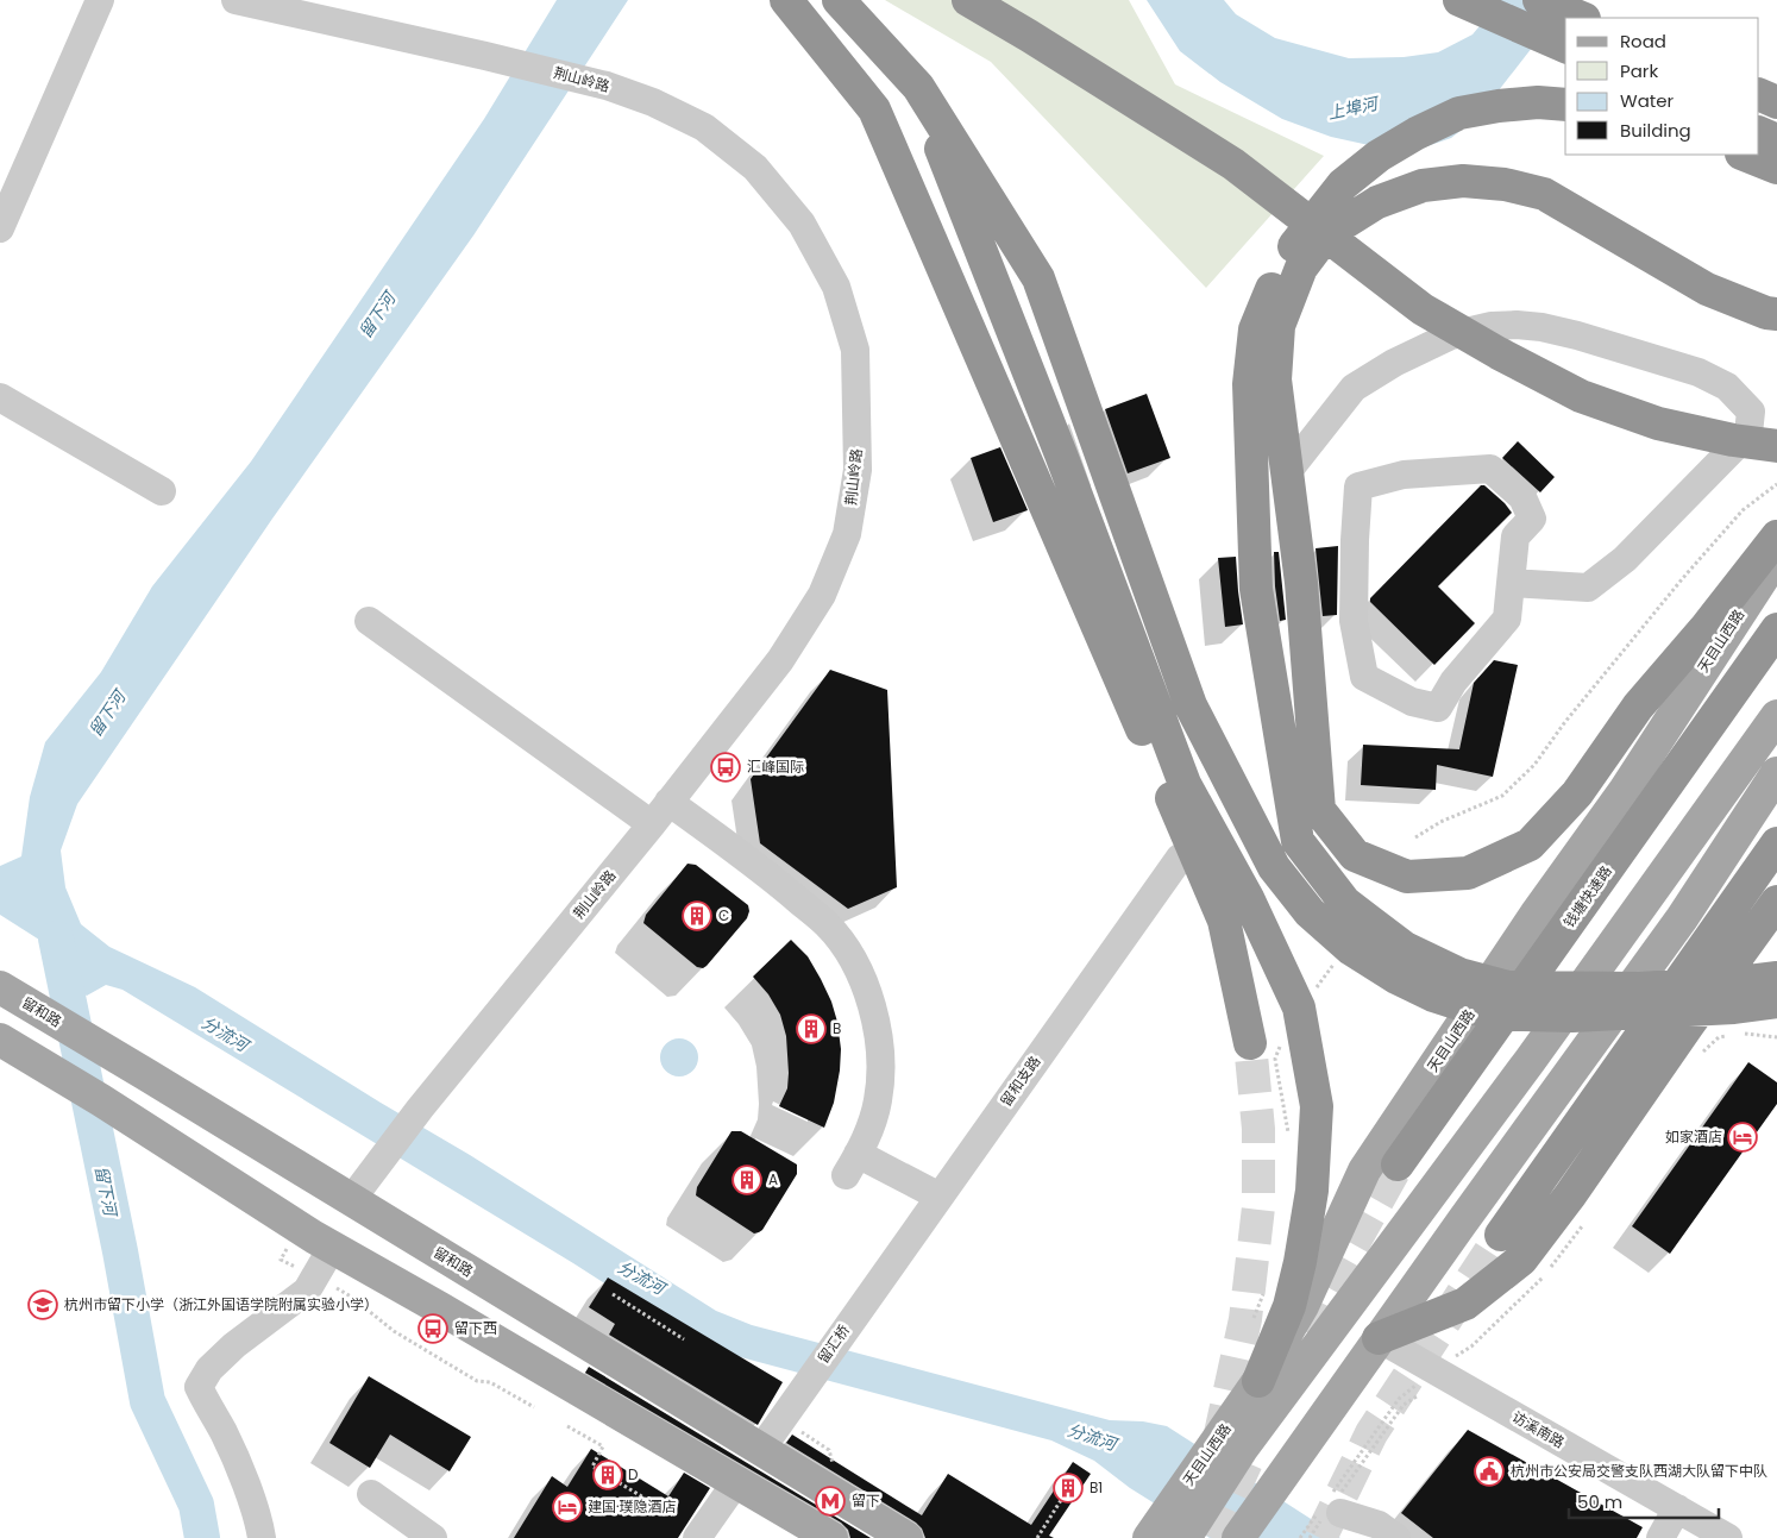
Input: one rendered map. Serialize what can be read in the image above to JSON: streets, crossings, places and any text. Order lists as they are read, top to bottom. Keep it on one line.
{"streets":{"highway":["钱塘快速路"],"main road":["天目山西路","留和路"],"street":["荆山岭路","留和支路","留汇桥","访溪南路"]},"crossings":[["荆山岭路","留和路"],["留和路","留汇桥"],["留和支路","留汇桥"]],"water":["上埠河","留下河","分流河"],"places":{"bus stop":["汇峰国际","留下西"],"building":["C","B","A","D","B1"],"hotel":["如家酒店","建国·璞隐酒店"],"school or university":["杭州市留下小学（浙江外国语学院附属实验小学）"],"public building":["杭州市公安局交警支队西湖大队留下中队"],"metro station":["留下"]},"legend":["Road","Park","Water","Building"],"scale_bar":"50 m"}
